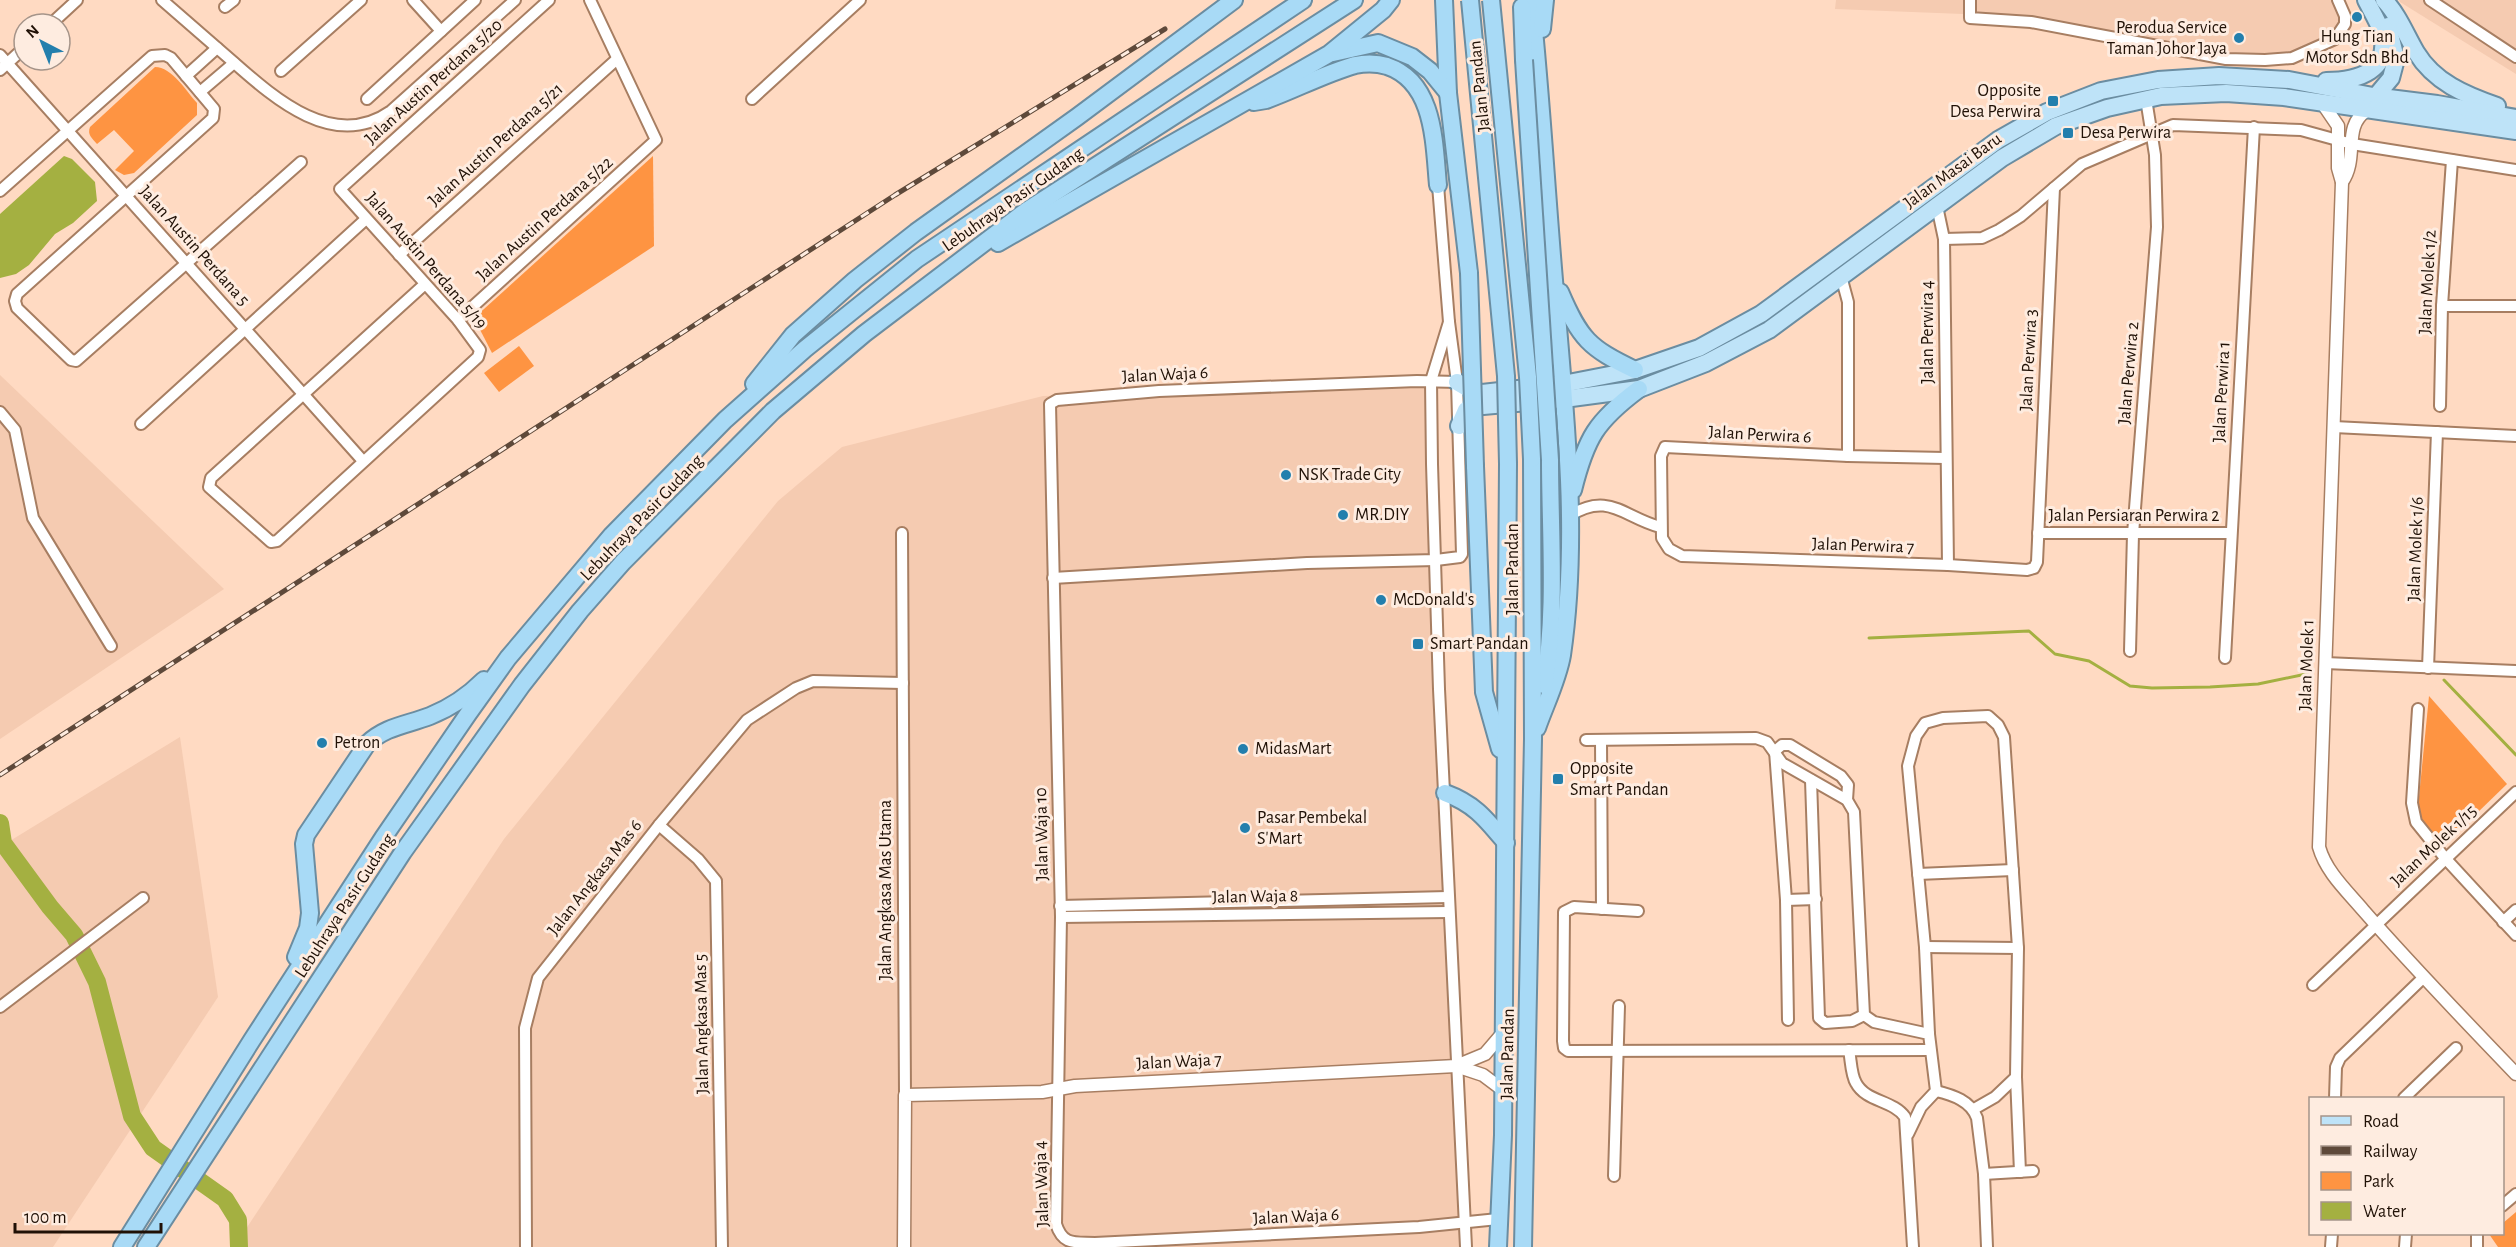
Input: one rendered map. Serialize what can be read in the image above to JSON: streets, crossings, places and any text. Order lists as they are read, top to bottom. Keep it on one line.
{"streets":{"highway":["Jalan Pandan","Lebuhraya Pasir Gudang"],"main road":["Jalan Masai Baru"],"street":["Jalan Austin Perdana 5/20","Jalan Austin Perdana 5/21","Jalan Austin Perdana 5/22","Jalan Austin Perdana 5","Jalan Austin Perdana 5/19","Jalan Molek 1/2","Jalan Perwira 4","Jalan Perwira 3","Jalan Perwira 2","Jalan Waja 6","Jalan Perwira 1","Jalan Perwira 6","Jalan Persiaran Perwira 2","Jalan Perwira 7","Jalan Molek 1/6","Jalan Molek 1","Jalan Waja 10","Jalan Molek 1/15","Jalan Angkasa Mas 6","Jalan Angkasa Mas Utama","Jalan Waja 8","Jalan Angkasa Mas 5","Jalan Waja 7","Jalan Waja 4"]},"crossings":[["Jalan Austin Perdana 5/20","Jalan Austin Perdana 5/19"],["Jalan Pandan","Jalan Waja 6"],["Jalan Pandan","Jalan Waja 7"],["Jalan Austin Perdana 5/21","Jalan Austin Perdana 5/22"],["Jalan Austin Perdana 5/21","Jalan Austin Perdana 5/19"],["Jalan Masai Baru","Jalan Perwira 4"],["Jalan Masai Baru","Jalan Perwira 2"],["Jalan Masai Baru","Jalan Waja 6"],["Jalan Masai Baru","Jalan Molek 1"],["Jalan Austin Perdana 5/22","Jalan Austin Perdana 5/19"],["Jalan Austin Perdana 5","Jalan Austin Perdana 5/19"],["Jalan Perwira 4","Jalan Perwira 6"],["Jalan Perwira 3","Jalan Persiaran Perwira 2"],["Jalan Perwira 3","Jalan Perwira 7"],["Jalan Perwira 2","Jalan Persiaran Perwira 2"],["Jalan Waja 6","Jalan Waja 10"],["Jalan Waja 6","Jalan Waja 4"],["Jalan Perwira 1","Jalan Persiaran Perwira 2"],["Jalan Perwira 6","Jalan Perwira 7"],["Jalan Persiaran Perwira 2","Jalan Perwira 7"],["Jalan Molek 1","Jalan Molek 1/15"],["Jalan Waja 10","Jalan Waja 8"],["Jalan Waja 10","Jalan Waja 7"],["Jalan Waja 10","Jalan Waja 4"],["Jalan Angkasa Mas 6","Jalan Angkasa Mas Utama"],["Jalan Angkasa Mas 6","Jalan Angkasa Mas 5"],["Jalan Angkasa Mas Utama","Jalan Waja 7"],["Jalan Waja 7","Jalan Waja 4"]],"places":{"other":["Hung Tian Motor Sdn Bhd","Perodua Service Taman Johor Jaya","NSK Trade City","MR.DIY","McDonald's","Petron","MidasMart","Pasar Pembekal S'Mart"],"transit":["Opposite Desa Perwira","Desa Perwira","Smart Pandan","Opposite Smart Pandan"]},"legend":["Road","Railway","Park","Water"],"scale_bar":"100 m","north":"top left"}
